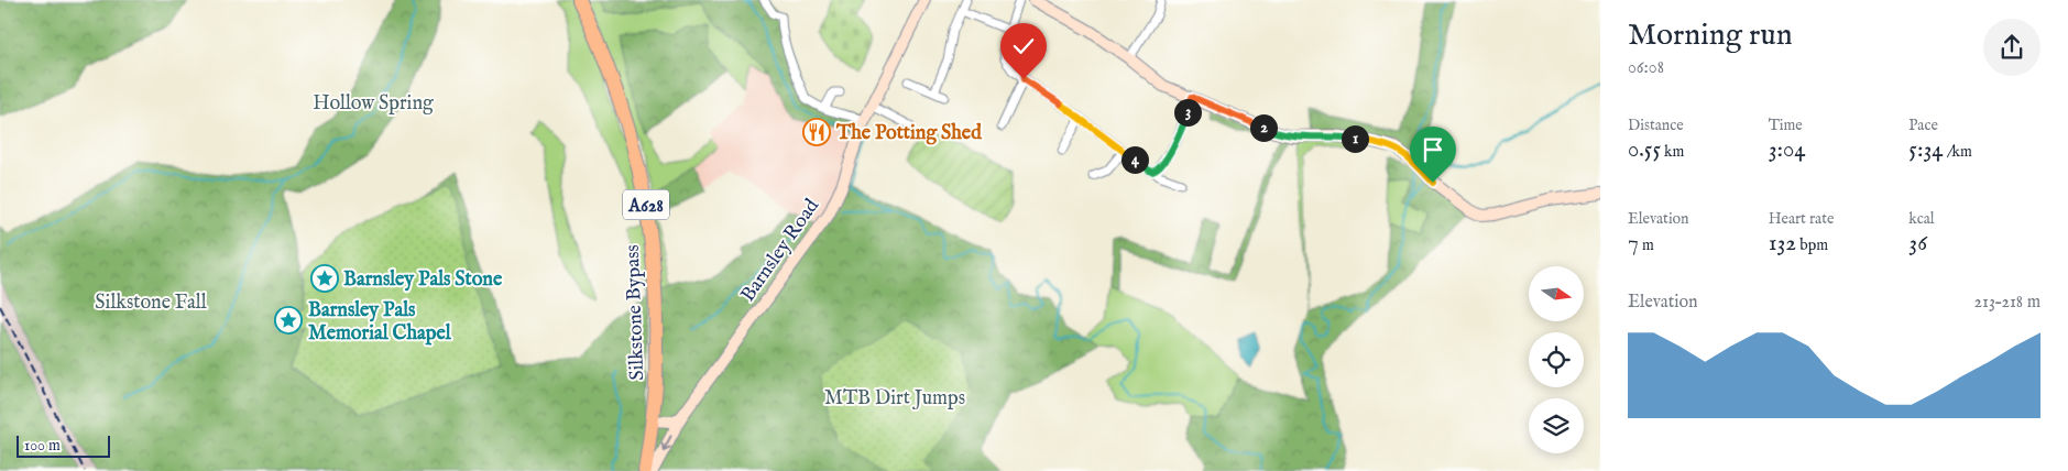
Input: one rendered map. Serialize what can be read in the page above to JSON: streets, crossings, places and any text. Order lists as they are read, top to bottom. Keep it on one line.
{"streets":{"highway":["A628","Silkstone Bypass"],"street":["Barnsley Road"]},"parks":["Hollow Spring","Silkstone Fall","MTB Dirt Jumps"],"places":{"restaurant":["The Potting Shed"],"place":["Barnsley Pals Stone","Barnsley Pals Memorial Chapel"]},"scale_bar":"100 m","north":"right","page":{"heading":["Morning run","06:08"],"stats":[["Distance","0.55 km"],["Time","3:04"],["Pace","5:34 /km"],["Elevation","7 m"],["Heart rate","132 bpm"],["kcal","36"]],"pins":["3","2","1","4"],"chart":["Elevation","213–218 m"],"scale":"100 m"}}
